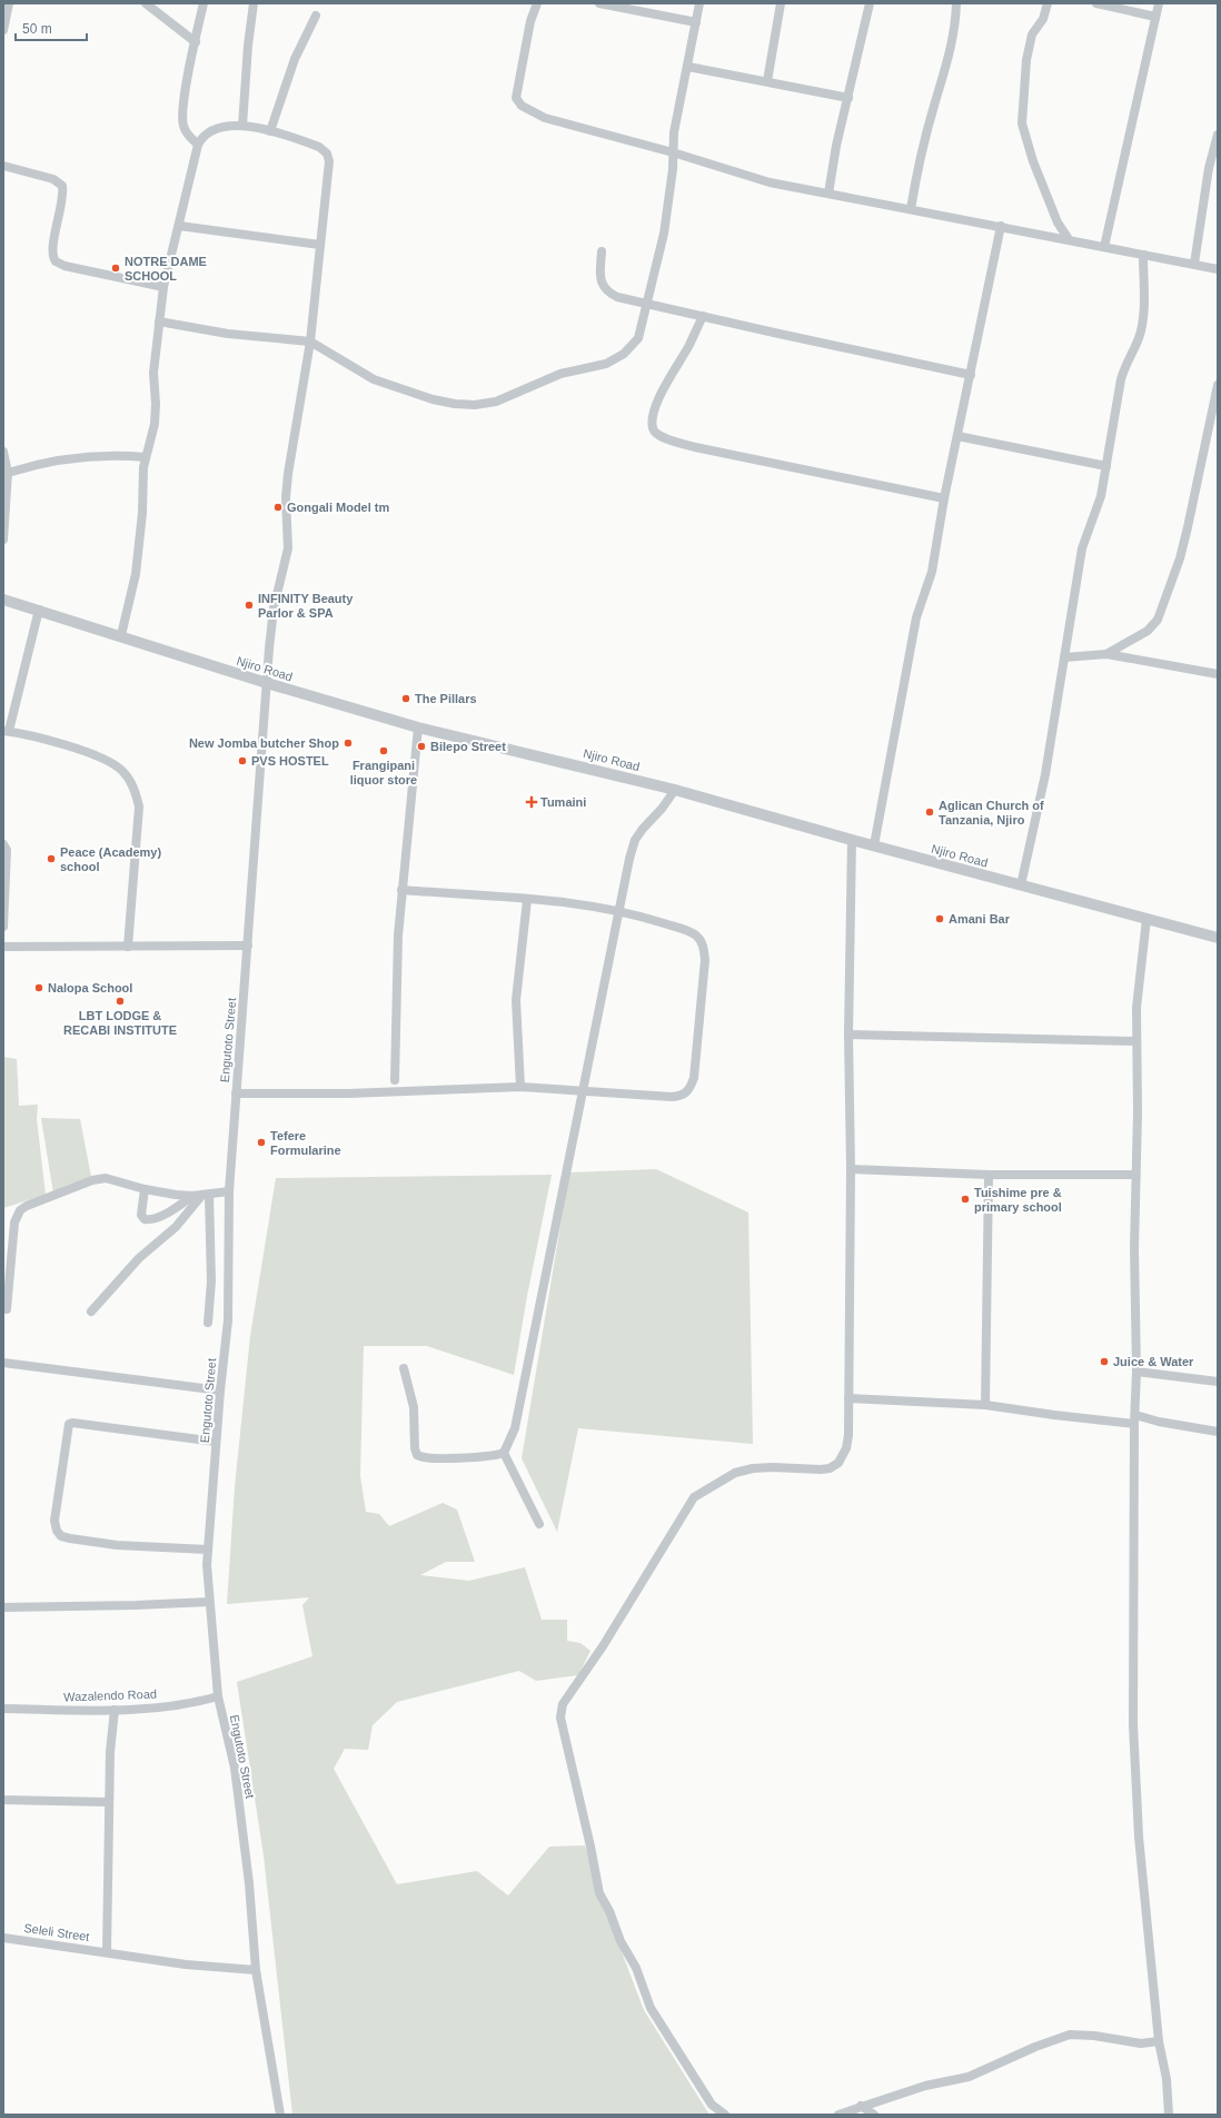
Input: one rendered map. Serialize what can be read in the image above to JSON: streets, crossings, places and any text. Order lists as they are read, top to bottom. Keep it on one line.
{"streets":{"street":["Njiro Road","Engutoto Street","Wazalendo Road","Seleli Street"]},"crossings":[["Njiro Road","Engutoto Street"],["Engutoto Street","Wazalendo Road"],["Engutoto Street","Seleli Street"]],"places":{"other":["NOTRE DAME SCHOOL","Gongali Model tm","INFINITY Beauty Parlor & SPA","The Pillars","New Jomba butcher Shop","Bilepo Street","Frangipani liquor store","PVS HOSTEL","Aglican Church of Tanzania, Njiro","Peace (Academy) school","Amani Bar","Nalopa School","LBT LODGE & RECABI INSTITUTE","Tefere Formularine","Tuishime pre & primary school","Juice & Water"],"health":["Tumaini"]},"scale_bar":"50 m"}
